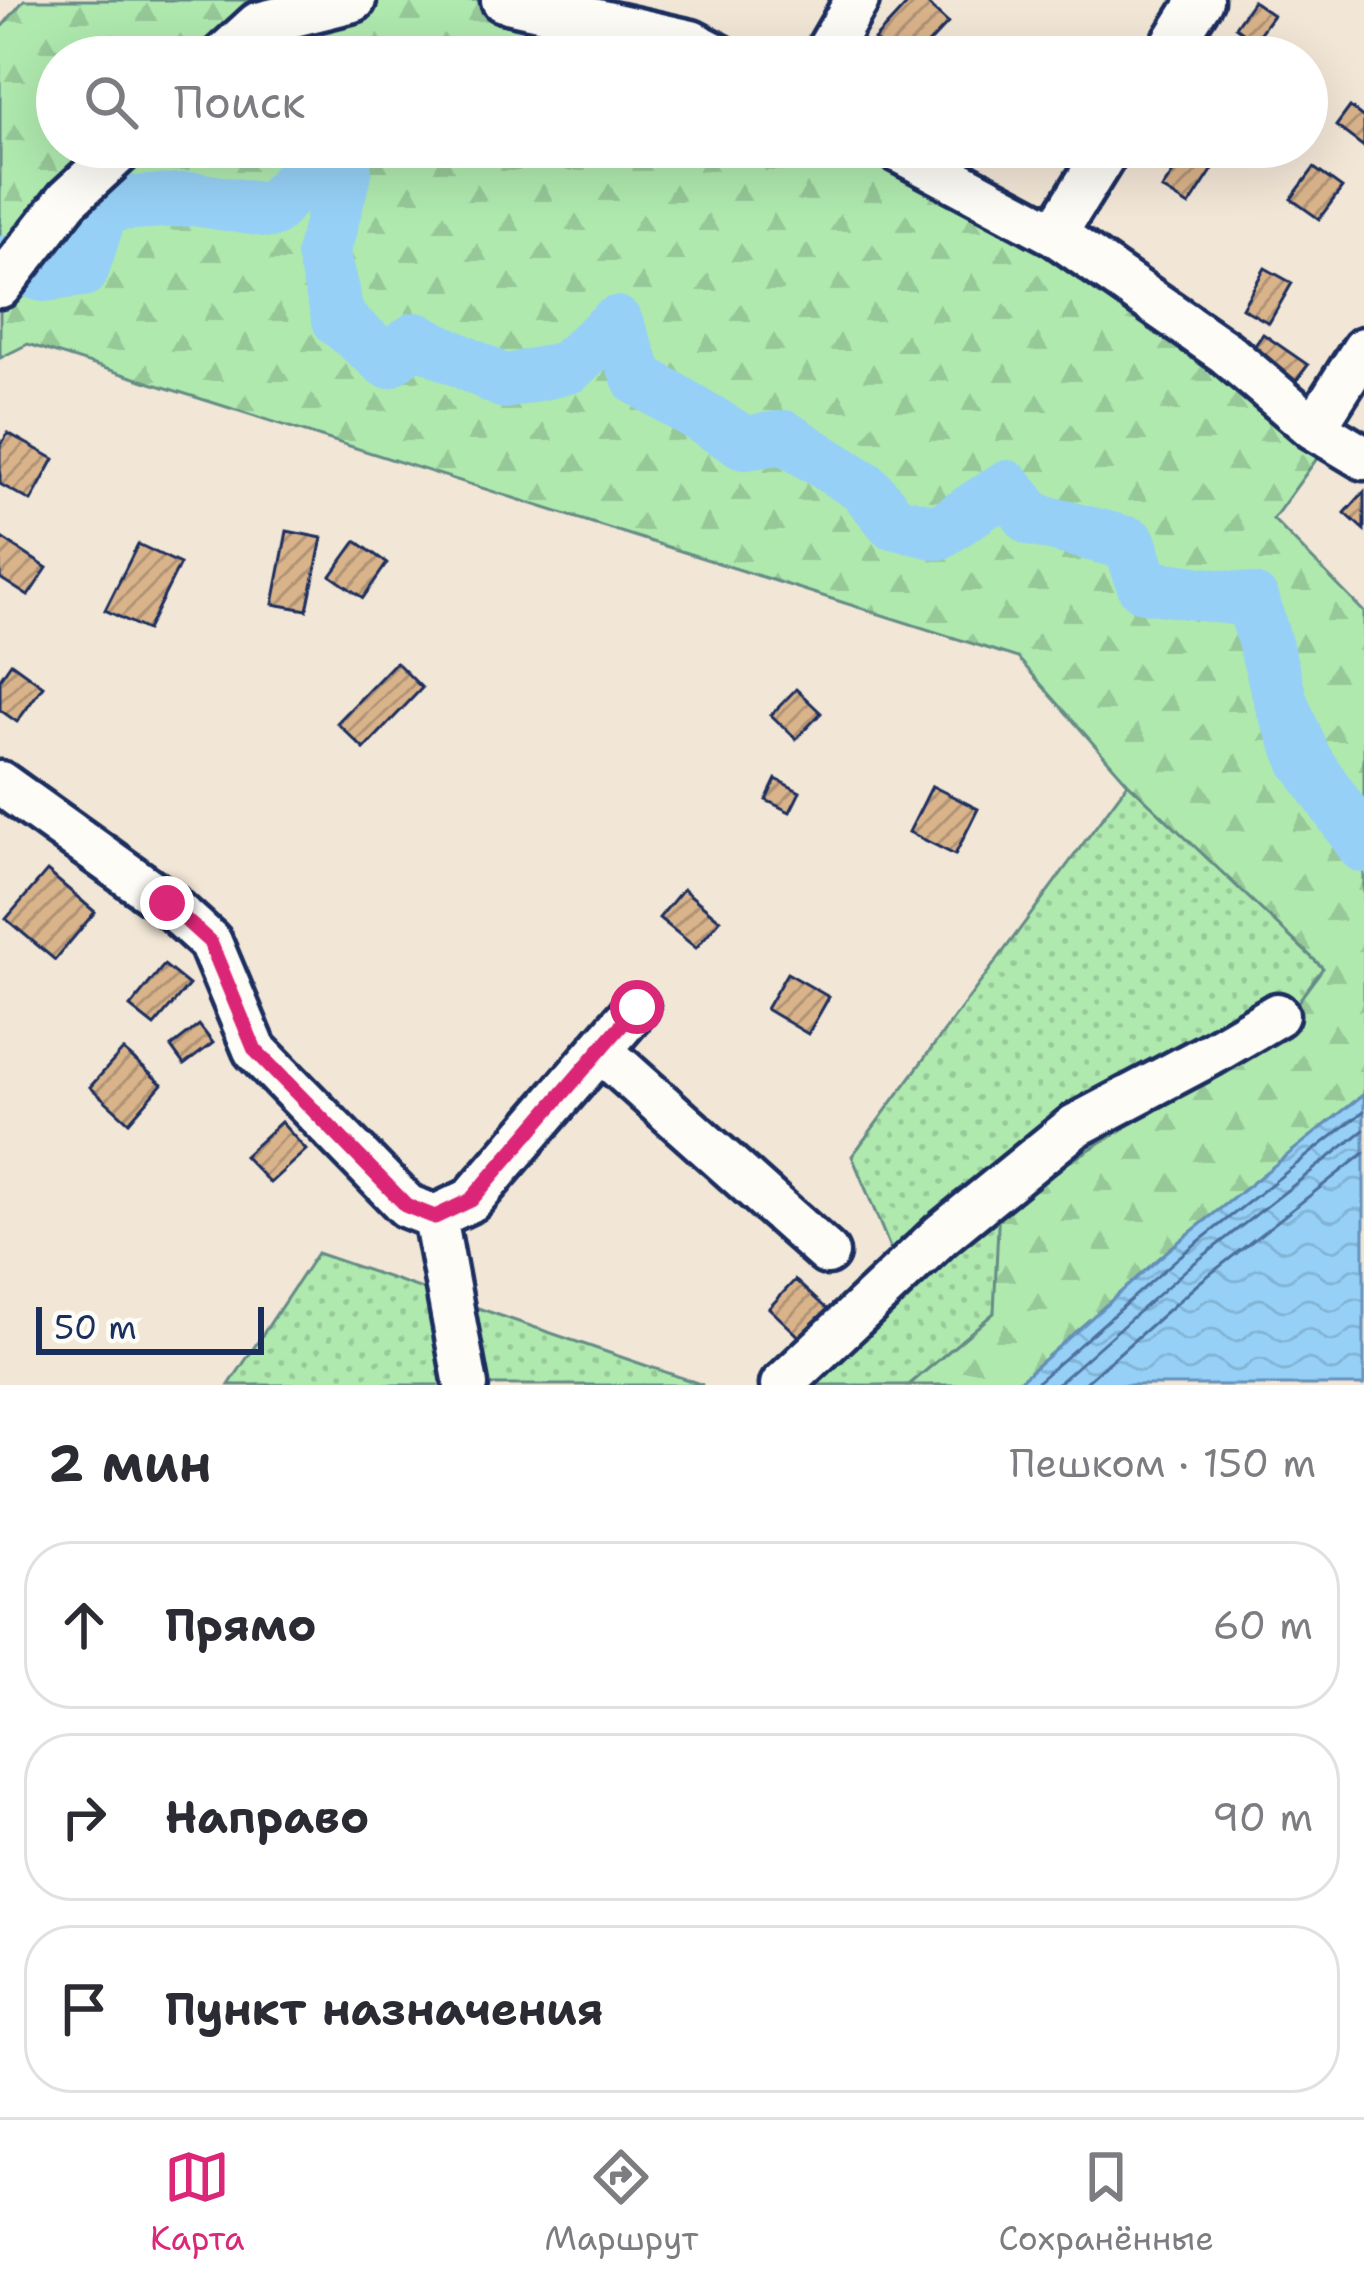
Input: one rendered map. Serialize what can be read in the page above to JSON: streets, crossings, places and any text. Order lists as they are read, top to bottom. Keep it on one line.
{"scale_bar":"50 m","page":{"search":"Поиск","scale":"50 m","heading":["2 мин","Пешком · 150 m"],"list":[["Прямо","60 m"],["Направо","90 m"],"Пункт назначения"],"nav":["Карта","Маршрут","Сохранённые"]}}
